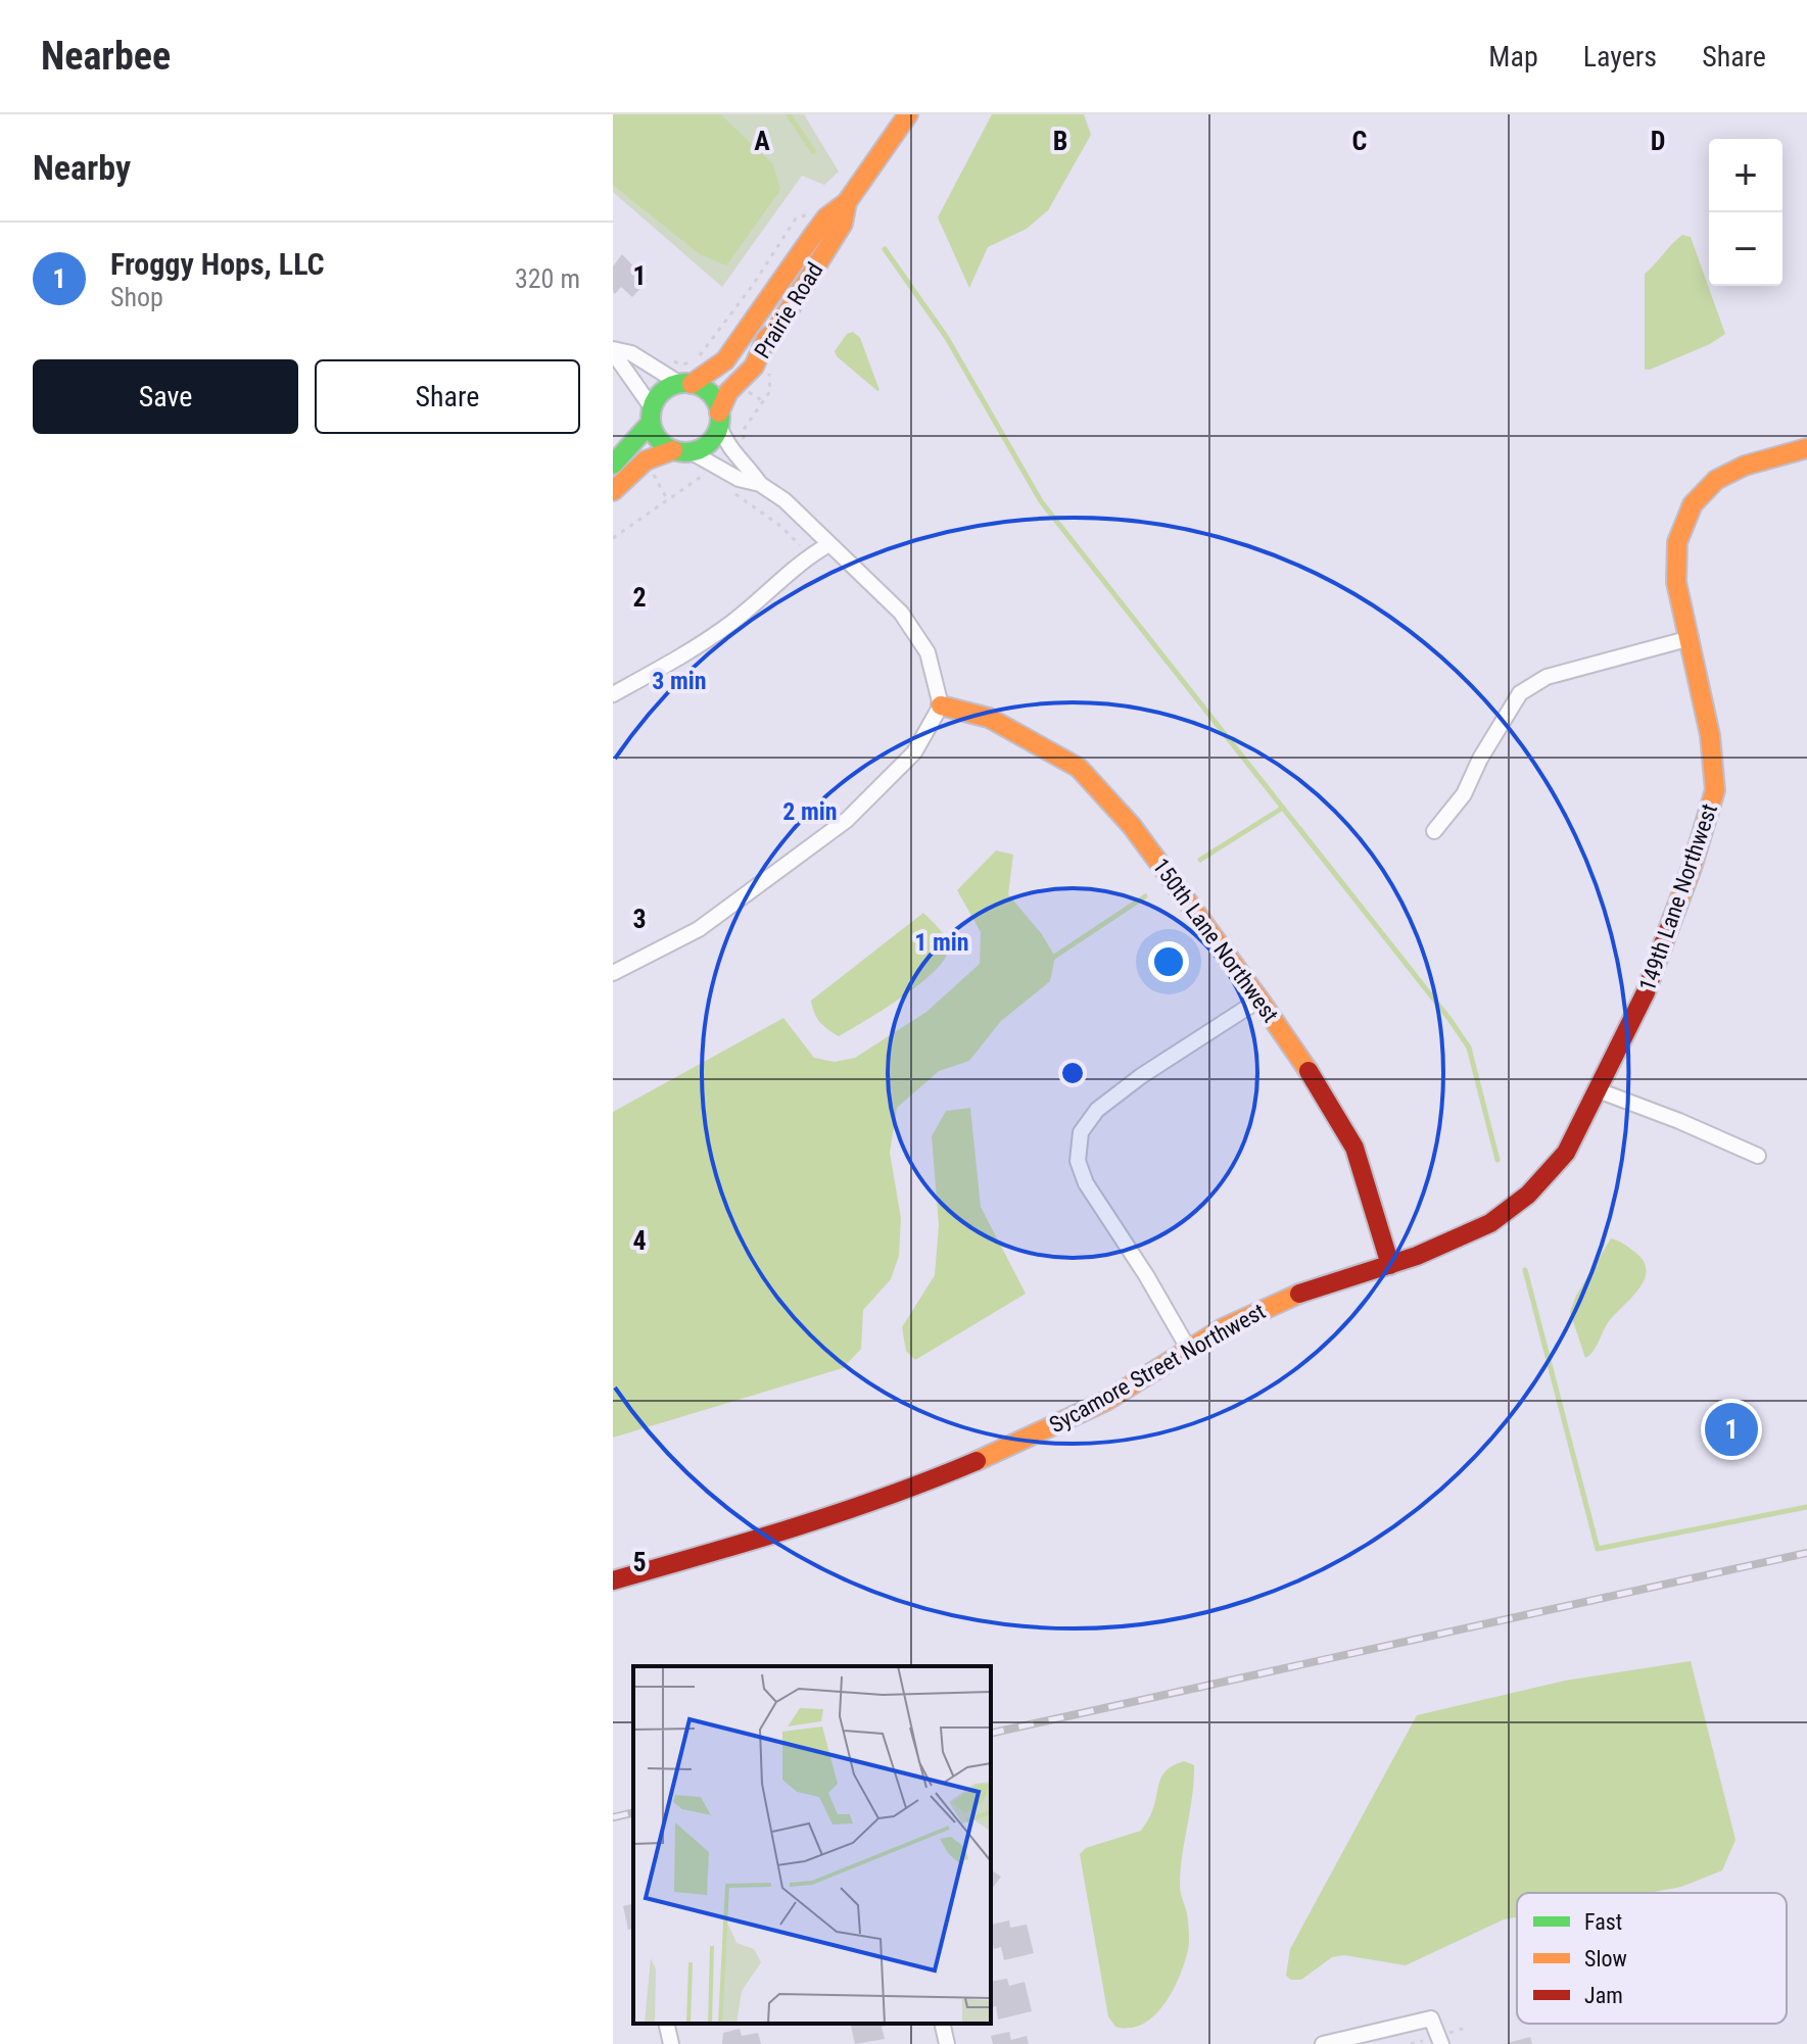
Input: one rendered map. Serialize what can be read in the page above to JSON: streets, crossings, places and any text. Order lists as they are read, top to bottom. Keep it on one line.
{"streets":{"street":["Prairie Road","149th Lane Northwest","150th Lane Northwest","Sycamore Street Northwest"]},"crossings":[["149th Lane Northwest","Sycamore Street Northwest"],["150th Lane Northwest","Sycamore Street Northwest"]],"legend":["Fast","Slow","Jam"],"page":{"header":"Nearbee","nav":["Map","Layers","Share"],"heading":"Nearby","map_buttons":["+","−"],"list":[{"mark":"1","name":"Froggy Hops, LLC","note":"Shop","value":"320 m"}],"buttons":["Save","Share"],"pins":"1"},"grid":{"columns":["A","B","C","D"],"rows":["1","2","3","4","5"]},"rings":["3 min","2 min","1 min"]}
